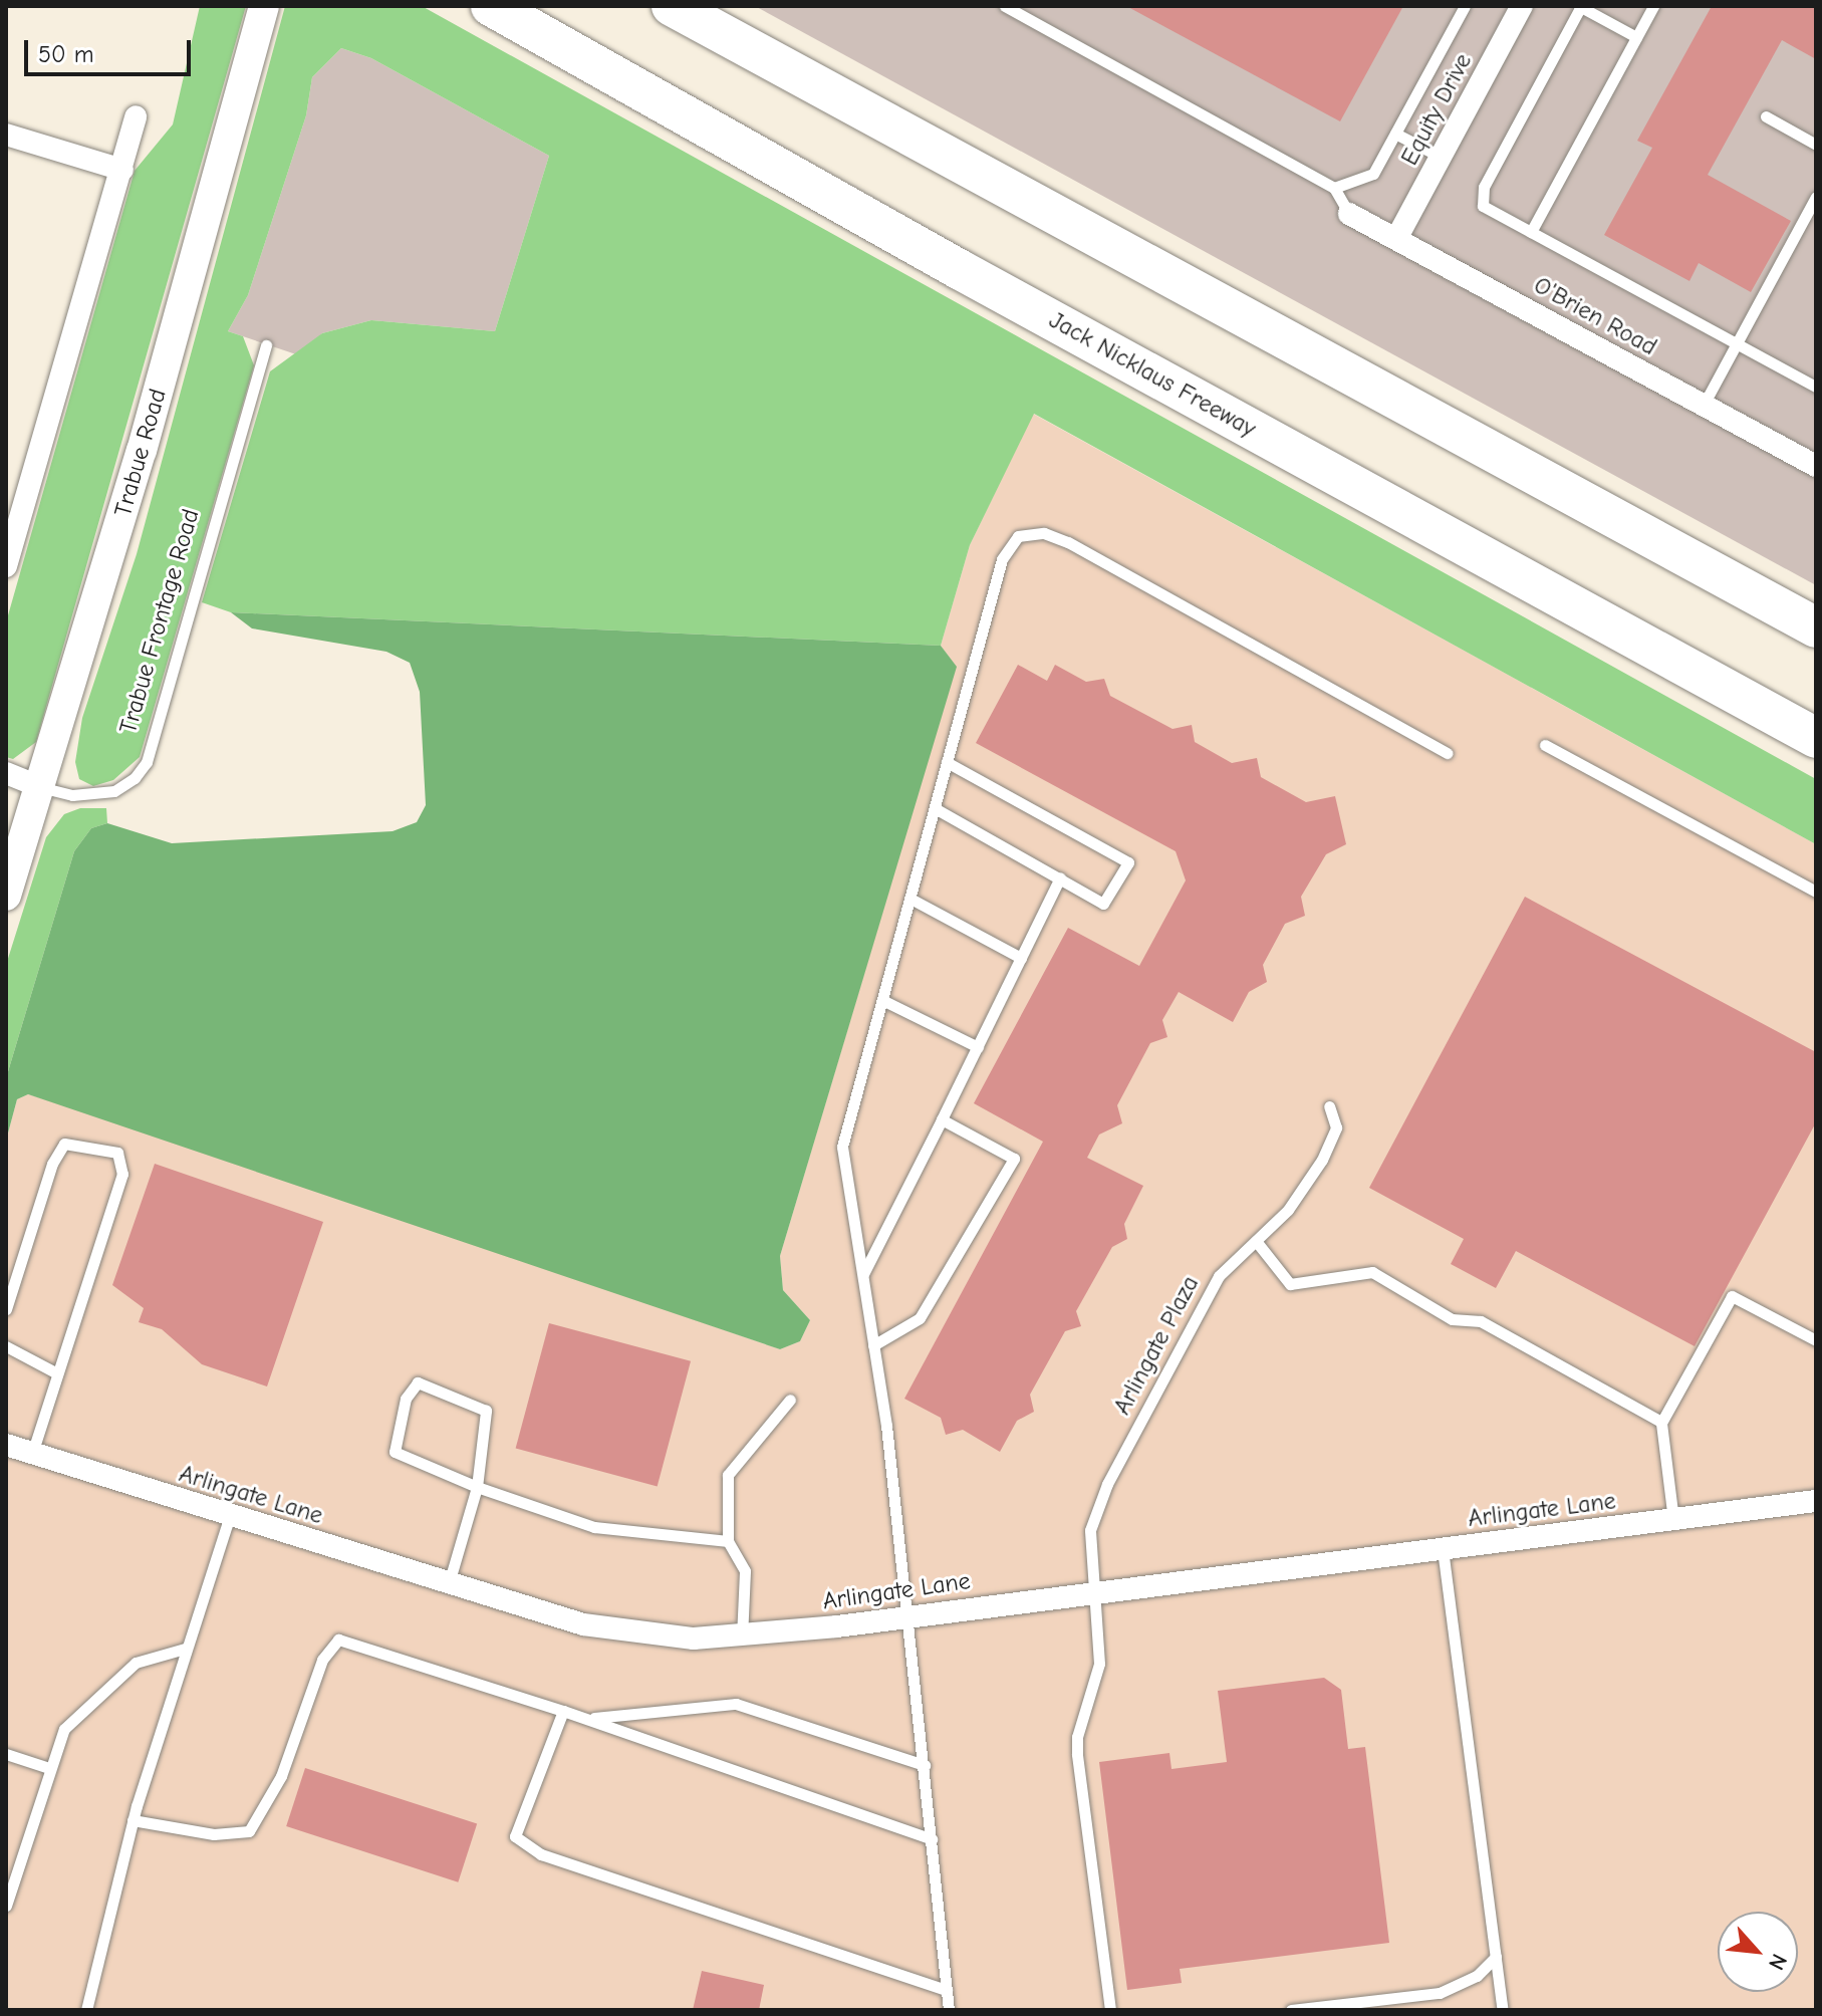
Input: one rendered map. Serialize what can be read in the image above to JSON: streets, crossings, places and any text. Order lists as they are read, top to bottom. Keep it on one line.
{"streets":{"highway":["Jack Nicklaus Freeway"],"main road":["Trabue Road"],"street":["Equity Drive","O'Brien Road","Trabue Frontage Road","Arlingate Lane"],"lane":["Arlingate Plaza"]},"crossings":[["Equity Drive","O'Brien Road"],["Trabue Road","Trabue Frontage Road"],["Arlingate Plaza","Arlingate Lane"]],"scale_bar":"50 m","north":"bottom right"}
